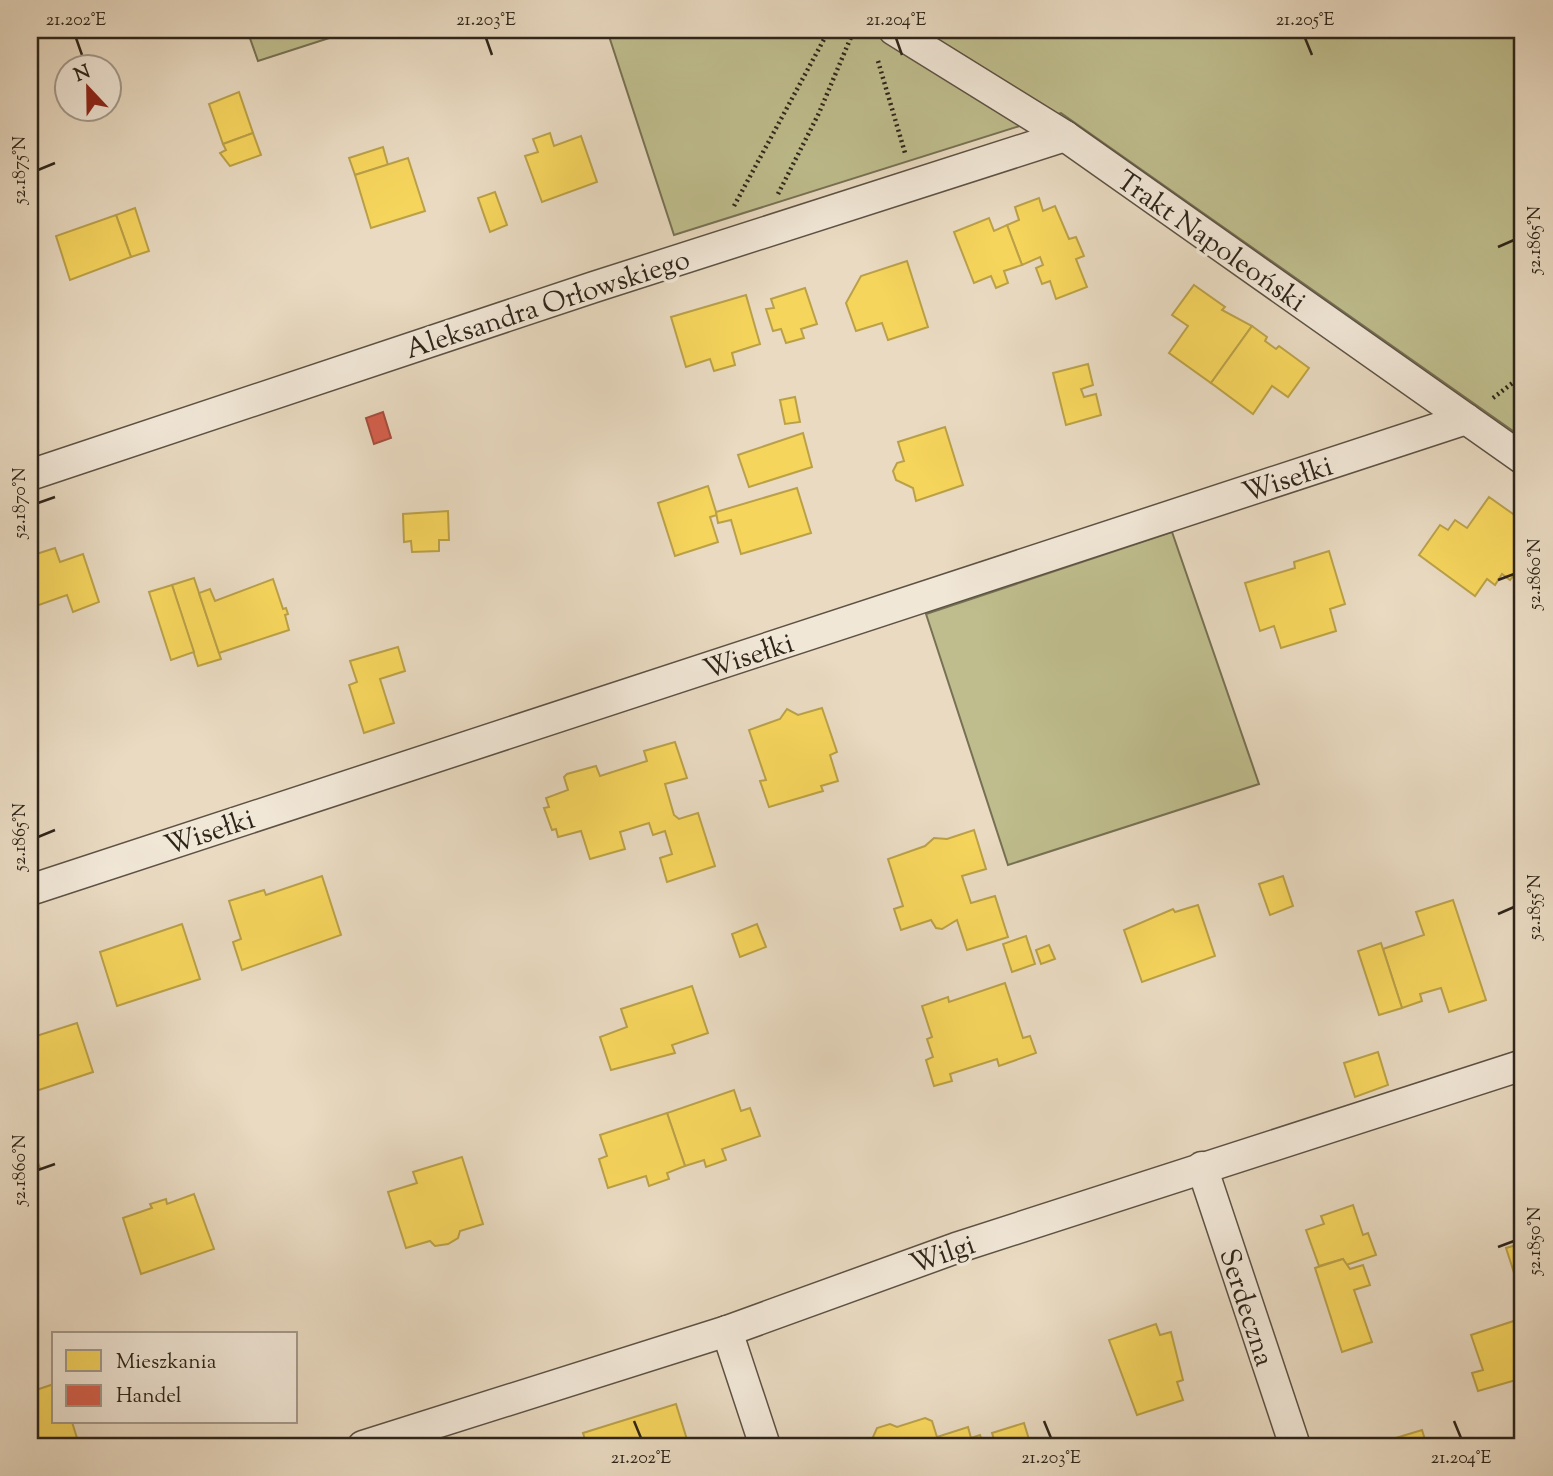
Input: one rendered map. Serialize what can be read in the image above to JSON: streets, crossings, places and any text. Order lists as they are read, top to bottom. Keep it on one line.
{"streets":{"street":["Trakt Napoleoński","Aleksandra Orłowskiego","Wisełki","Wilgi","Serdeczna"]},"crossings":[["Trakt Napoleoński","Aleksandra Orłowskiego"],["Trakt Napoleoński","Wisełki"],["Wilgi","Serdeczna"]],"legend":["Mieszkania","Handel"],"north":"top","coordinates":["21.202°E","21.203°E","21.204°E","21.205°E","52.1875°N","52.1865°N","52.1870°N","52.1860°N","52.1855°N","52.1850°N"]}
